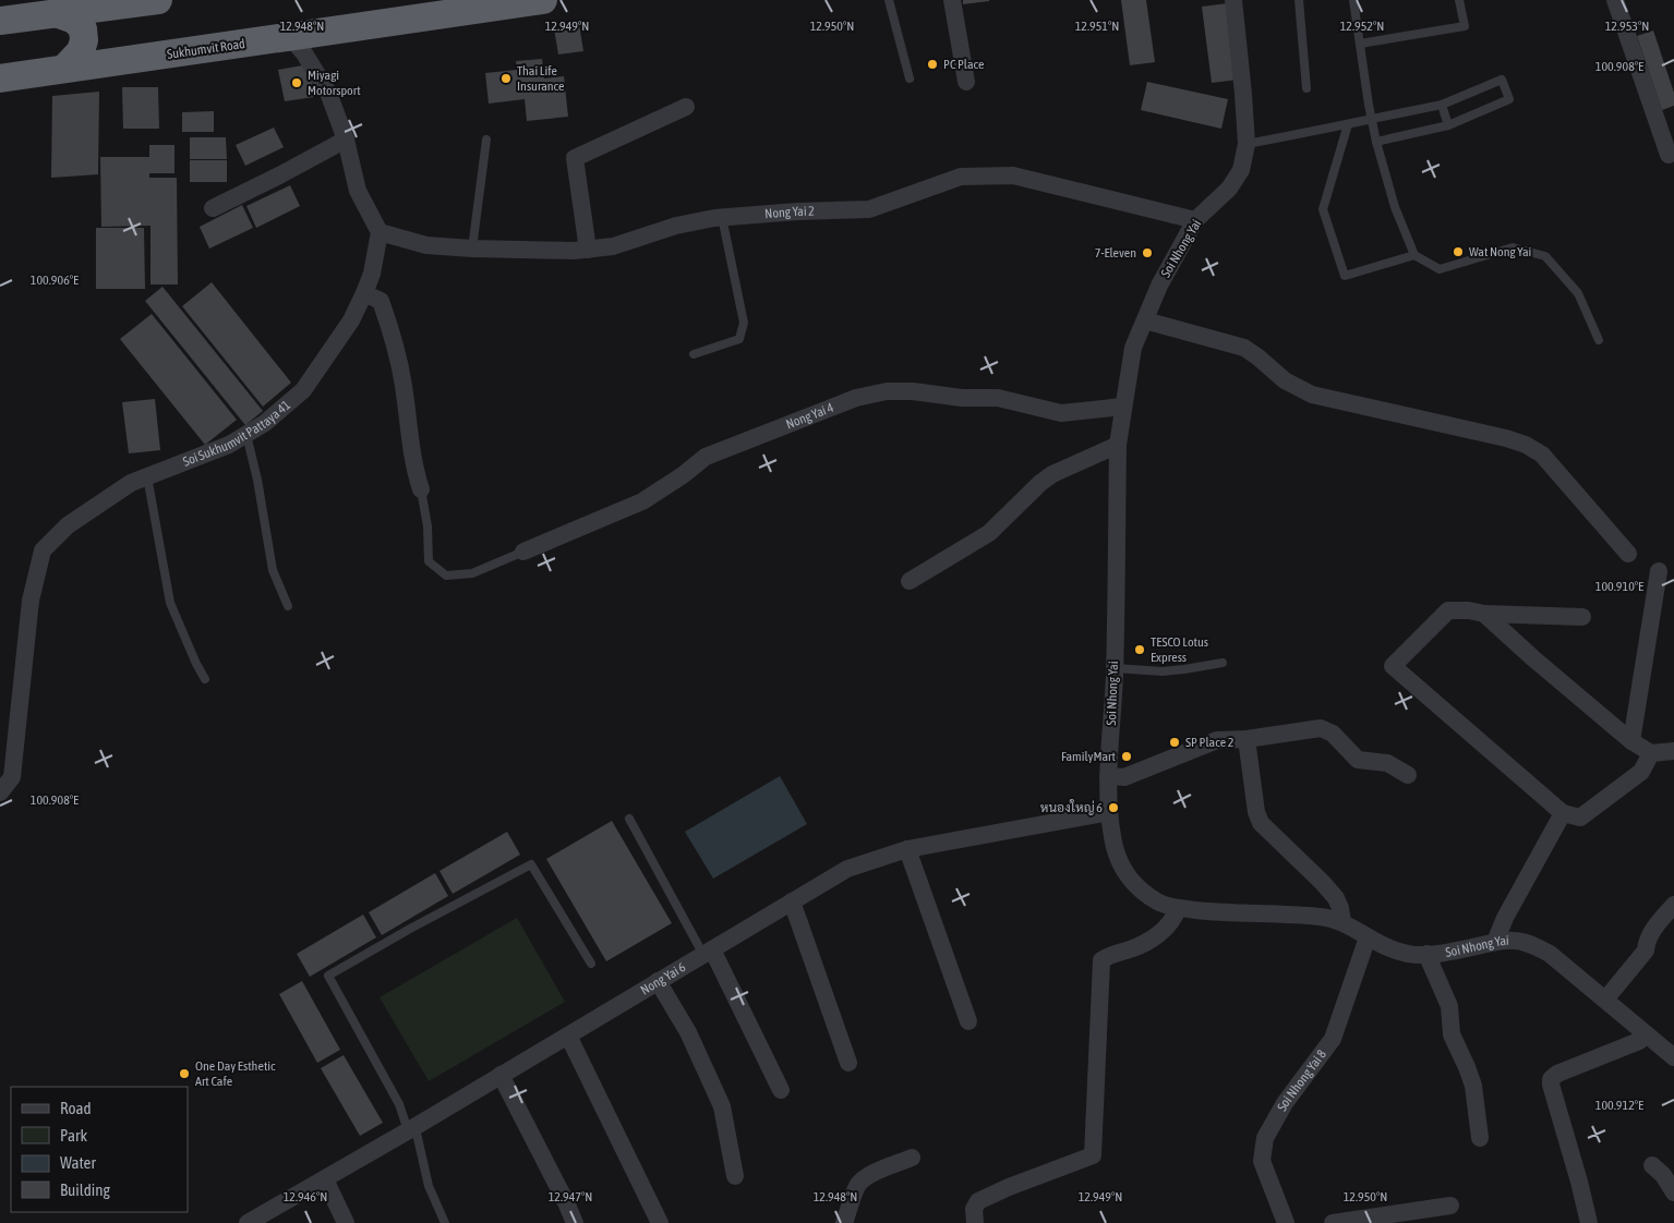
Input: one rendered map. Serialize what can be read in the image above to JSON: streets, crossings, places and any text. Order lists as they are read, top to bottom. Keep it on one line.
{"streets":{"highway":["Sukhumvit Road"],"street":["Nong Yai 2","Soi Nhong Yai","Nong Yai 4","Soi Sukhumvit Pattaya 41","Nong Yai 6","Soi Nhong Yai 8"]},"crossings":[["Nong Yai 2","Soi Nhong Yai"],["Nong Yai 2","Soi Sukhumvit Pattaya 41"],["Soi Nhong Yai","Nong Yai 4"],["Soi Nhong Yai","Nong Yai 6"],["Soi Nhong Yai","Soi Nhong Yai 8"]],"places":["PC Place","Thai Life Insurance","Miyagi Motorsport","Wat Nong Yai","7-Eleven","TESCO Lotus Express","SP Place 2","FamilyMart","หนองใหญ่ 6","One Day Esthetic Art Cafe"],"legend":["Road","Park","Water","Building"],"coordinates":["12.948°N","12.949°N","12.950°N","12.951°N","12.952°N","12.953°N","100.908°E","100.906°E","100.910°E","100.912°E","12.946°N","12.947°N"]}
